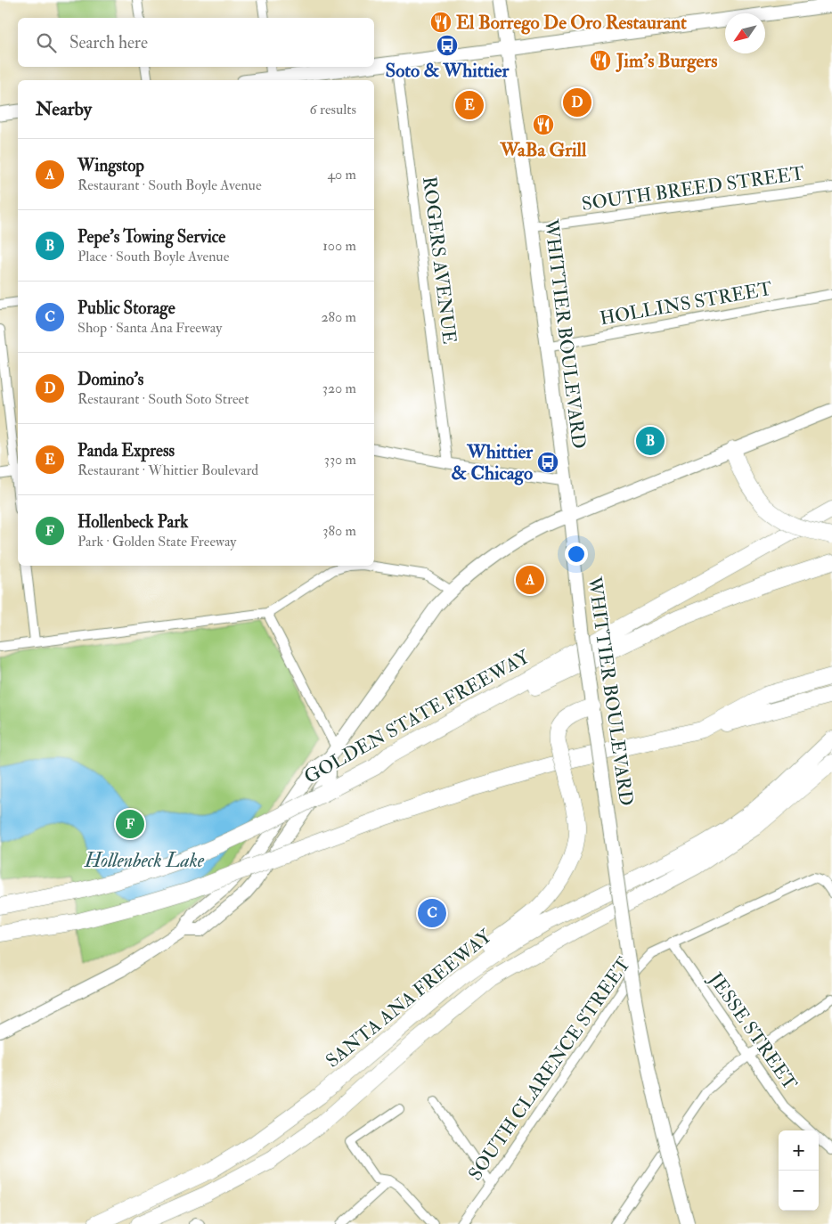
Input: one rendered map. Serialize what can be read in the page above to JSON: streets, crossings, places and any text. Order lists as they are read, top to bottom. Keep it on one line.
{"streets":{"highway":["GOLDEN STATE FREEWAY","SANTA ANA FREEWAY"],"main road":["WHITTIER BOULEVARD"],"street":["SOUTH BREED STREET","ROGERS AVENUE","HOLLINS STREET","JESSE STREET","SOUTH CLARENCE STREET"]},"crossings":[["SOUTH BREED STREET","WHITTIER BOULEVARD"],["HOLLINS STREET","WHITTIER BOULEVARD"],["JESSE STREET","SOUTH CLARENCE STREET"]],"water":["Hollenbeck Lake"],"places":{"restaurant":["El Borrego De Oro Restaurant","Jim's Burgers","WaBa Grill"],"bus stop":["Soto & Whittier","Whittier & Chicago"]},"north":"bottom left","page":{"search":"Search here","heading":["Nearby","6 results"],"pins":["D","E","B","A","F","C"],"list":[{"mark":"A","name":"Wingstop","note":"Restaurant · South Boyle Avenue","value":"40 m"},{"mark":"B","name":"Pepe's Towing Service","note":"Place · South Boyle Avenue","value":"100 m"},{"mark":"C","name":"Public Storage","note":"Shop · Santa Ana Freeway","value":"280 m"},{"mark":"D","name":"Domino's","note":"Restaurant · South Soto Street","value":"320 m"},{"mark":"E","name":"Panda Express","note":"Restaurant · Whittier Boulevard","value":"330 m"},{"mark":"F","name":"Hollenbeck Park","note":"Park · Golden State Freeway","value":"380 m"}],"map_buttons":["+","−"]}}
